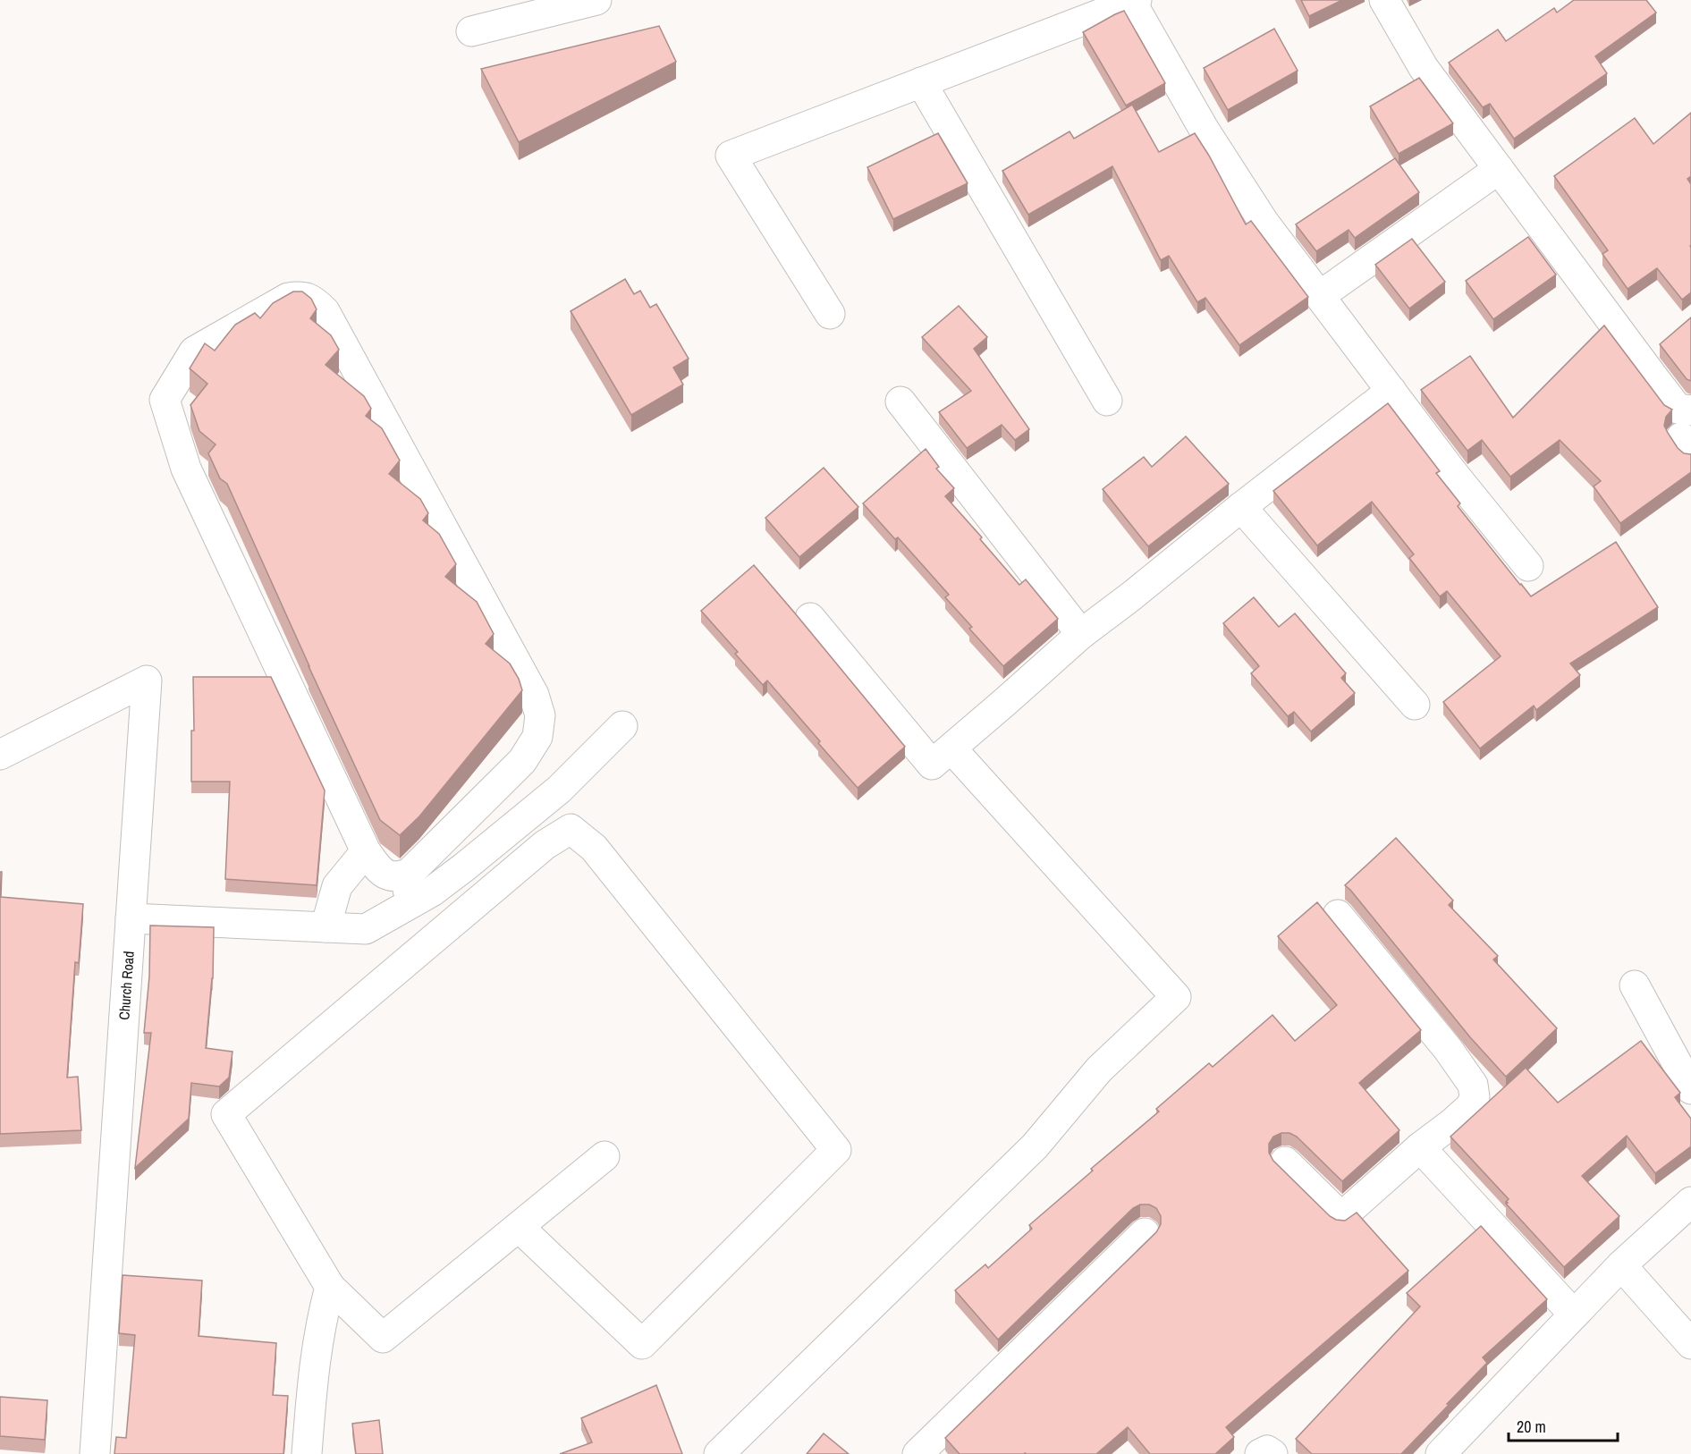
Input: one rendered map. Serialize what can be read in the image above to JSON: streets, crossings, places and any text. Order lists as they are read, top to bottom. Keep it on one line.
{"streets":{"street":["Church Road"]},"scale_bar":"20 m"}
